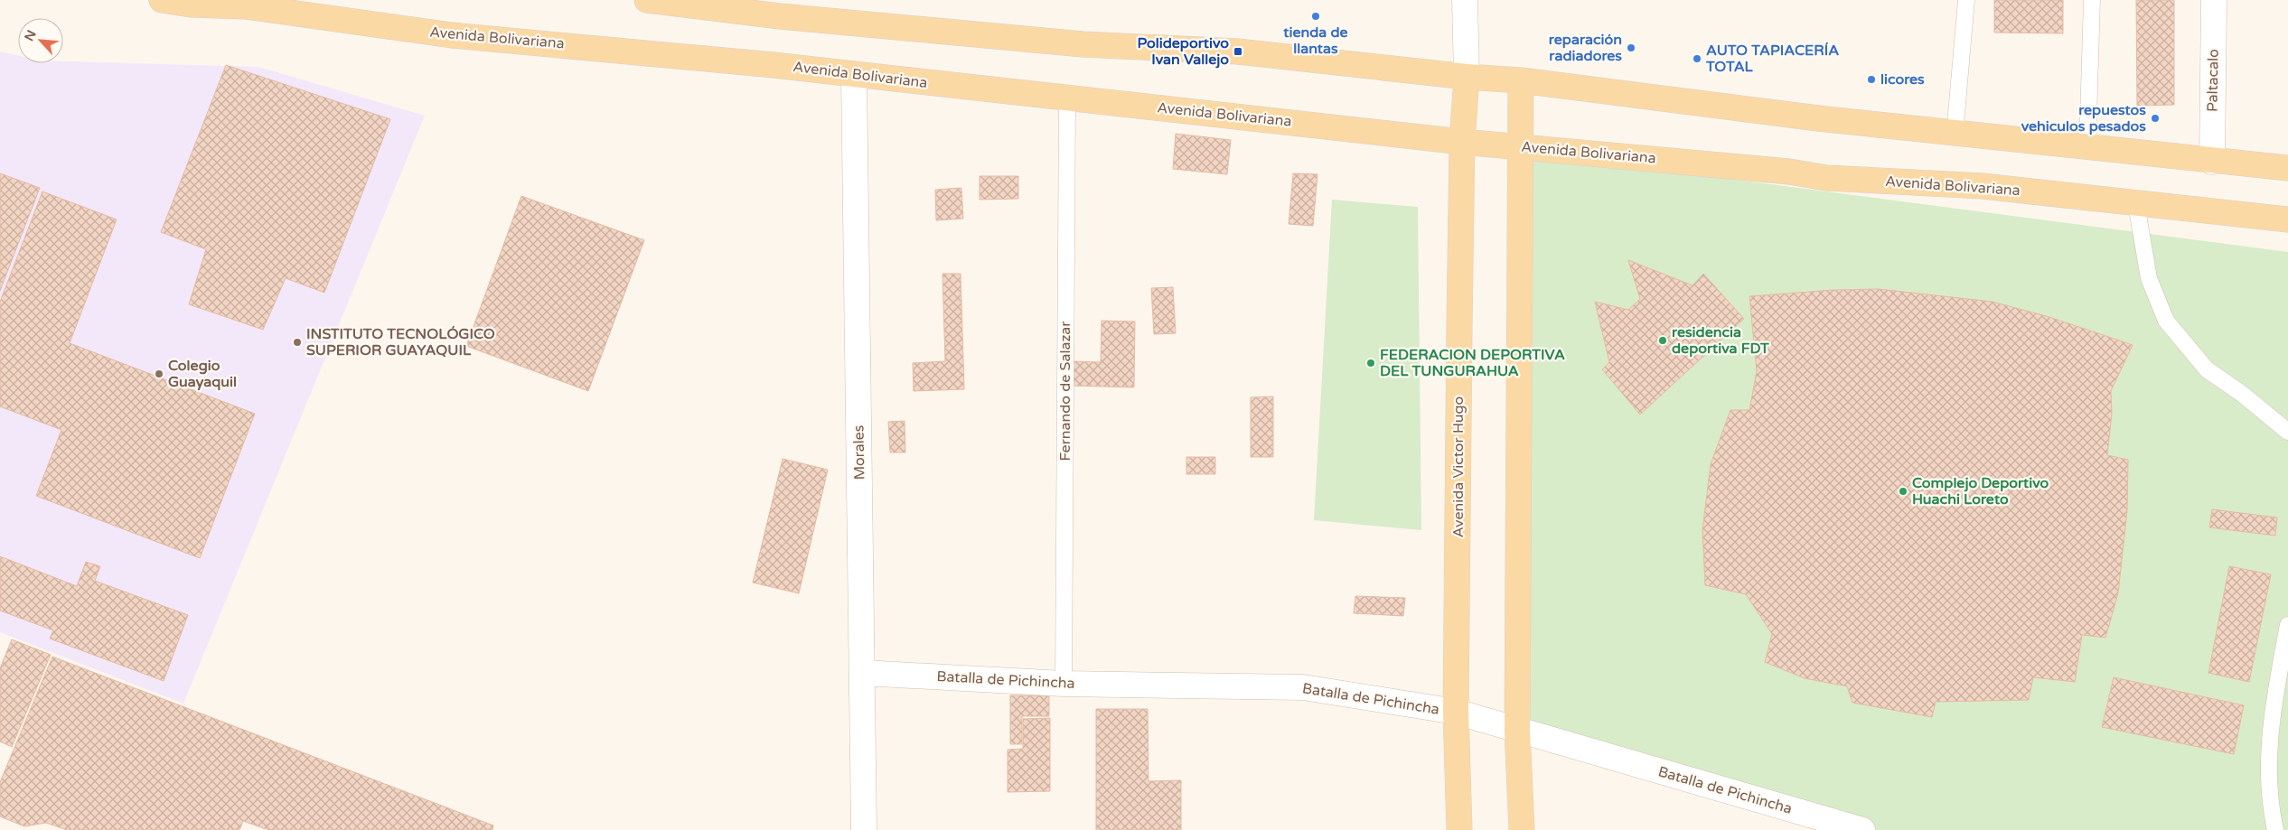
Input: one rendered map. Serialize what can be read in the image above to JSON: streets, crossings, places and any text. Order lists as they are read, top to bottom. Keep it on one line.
{"streets":{"main road":["Avenida Bolivariana","Avenida Victor Hugo"],"street":["Paltacalo","Morales","Batalla de Pichincha"],"lane":["Fernando de Salazar"]},"crossings":[["Avenida Bolivariana","Fernando de Salazar"],["Avenida Bolivariana","Morales"],["Avenida Bolivariana","Avenida Victor Hugo"],["Fernando de Salazar","Batalla de Pichincha"],["Morales","Batalla de Pichincha"],["Avenida Victor Hugo","Batalla de Pichincha"]],"places":{"other":["tienda de llantas","reparación radiadores","AUTO TAPIACERÍA TOTAL","licores","repuestos vehiculos pesados","residencia deportiva FDT","INSTITUTO TECNOLÓGICO SUPERIOR GUAYAQUIL","FEDERACION DEPORTIVA DEL TUNGURAHUA","Colegio Guayaquil","Complejo Deportivo Huachi Loreto"],"transit":["Polideportivo Ivan Vallejo"]},"north":"top left"}
